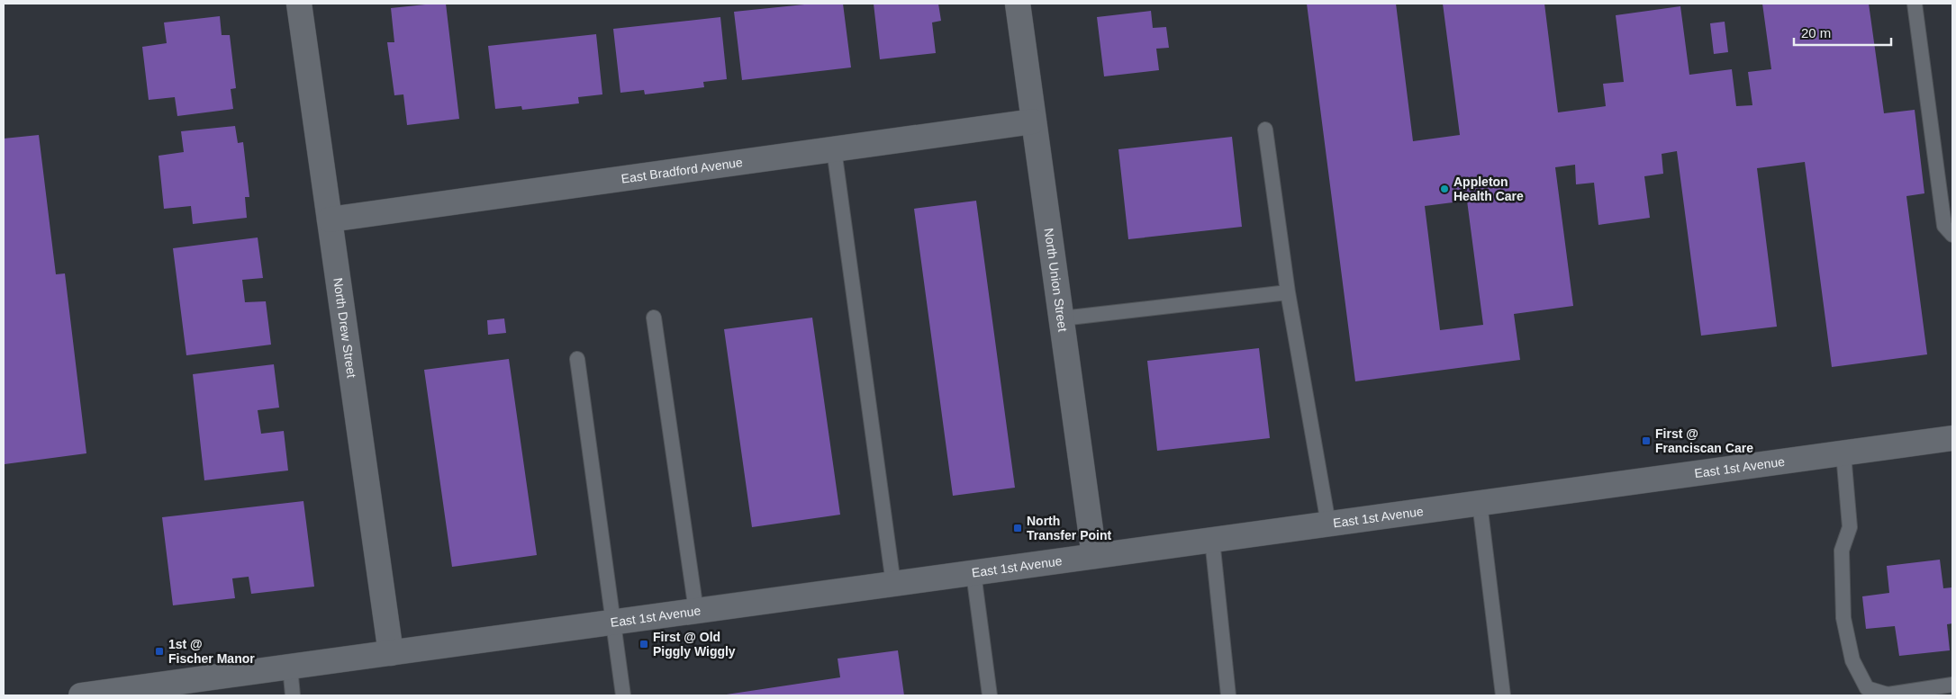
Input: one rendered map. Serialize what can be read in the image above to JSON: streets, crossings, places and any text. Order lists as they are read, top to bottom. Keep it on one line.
{"streets":{"street":["East Bradford Avenue","North Union Street","North Drew Street","East 1st Avenue"]},"crossings":[["East Bradford Avenue","North Union Street"],["East Bradford Avenue","North Drew Street"],["North Union Street","East 1st Avenue"],["North Drew Street","East 1st Avenue"]],"places":{"other":["Appleton Health Care"],"transit":["First @ Franciscan Care","North Transfer Point","First @ Old Piggly Wiggly","1st @ Fischer Manor"]},"scale_bar":"20 m"}
